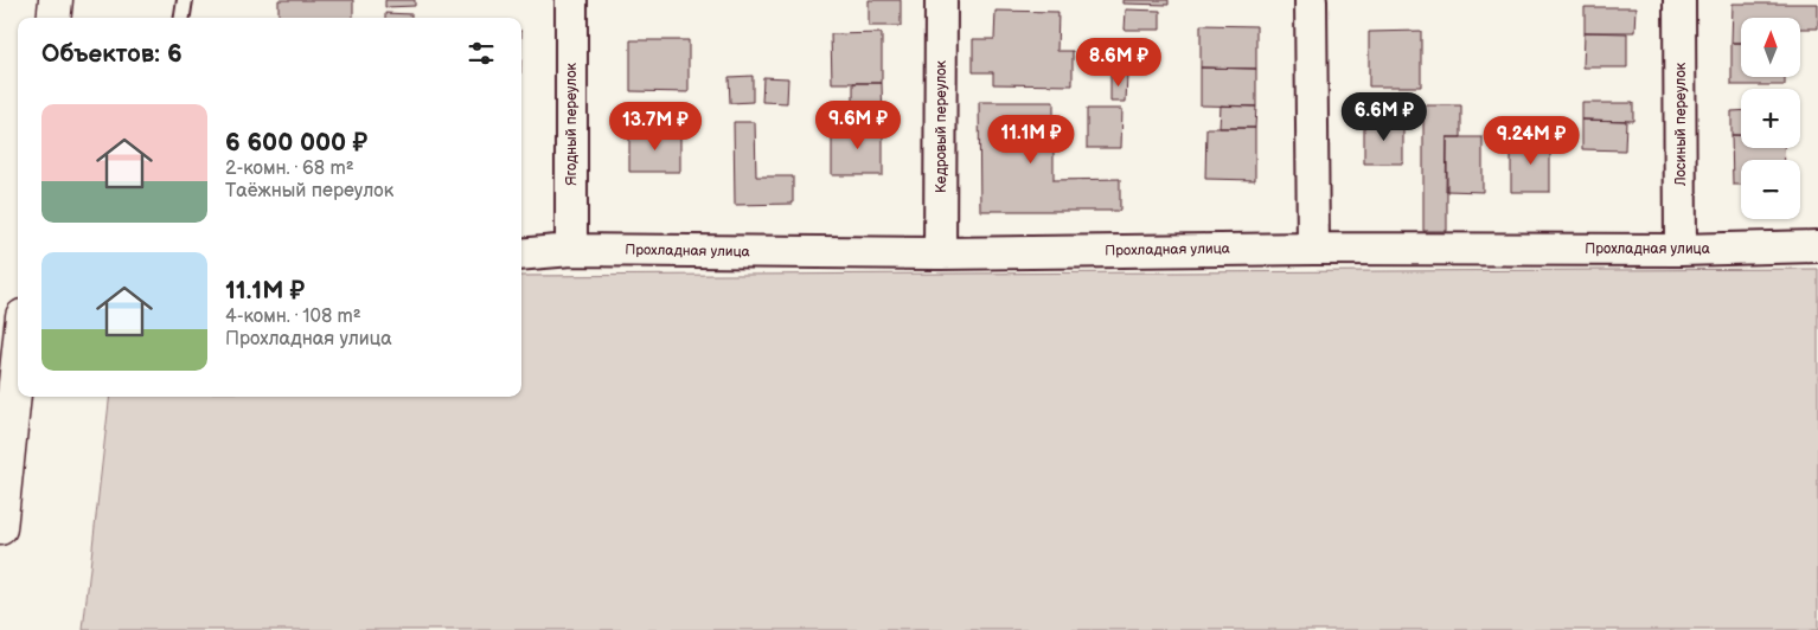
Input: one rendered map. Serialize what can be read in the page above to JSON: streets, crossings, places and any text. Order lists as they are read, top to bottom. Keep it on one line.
{"streets":{"street":["Ягодный переулок","Лосиный переулок","Кедровый переулок","Прохладная улица"]},"crossings":[["Ягодный переулок","Прохладная улица"],["Лосиный переулок","Прохладная улица"],["Кедровый переулок","Прохладная улица"]],"north":"top","page":{"map_buttons":["+","−"],"heading":"Объектов: 6","price":["8.6M ₽","6.6M ₽","9.6M ₽","13.7M ₽","11.1M ₽","9.24M ₽"],"list":[{"name":"6 600 000 ₽","note":"2-комн. · 68 m² · Таёжный переулок"},{"name":"11.1M ₽","note":"4-комн. · 108 m² · Прохладная улица"}]}}
